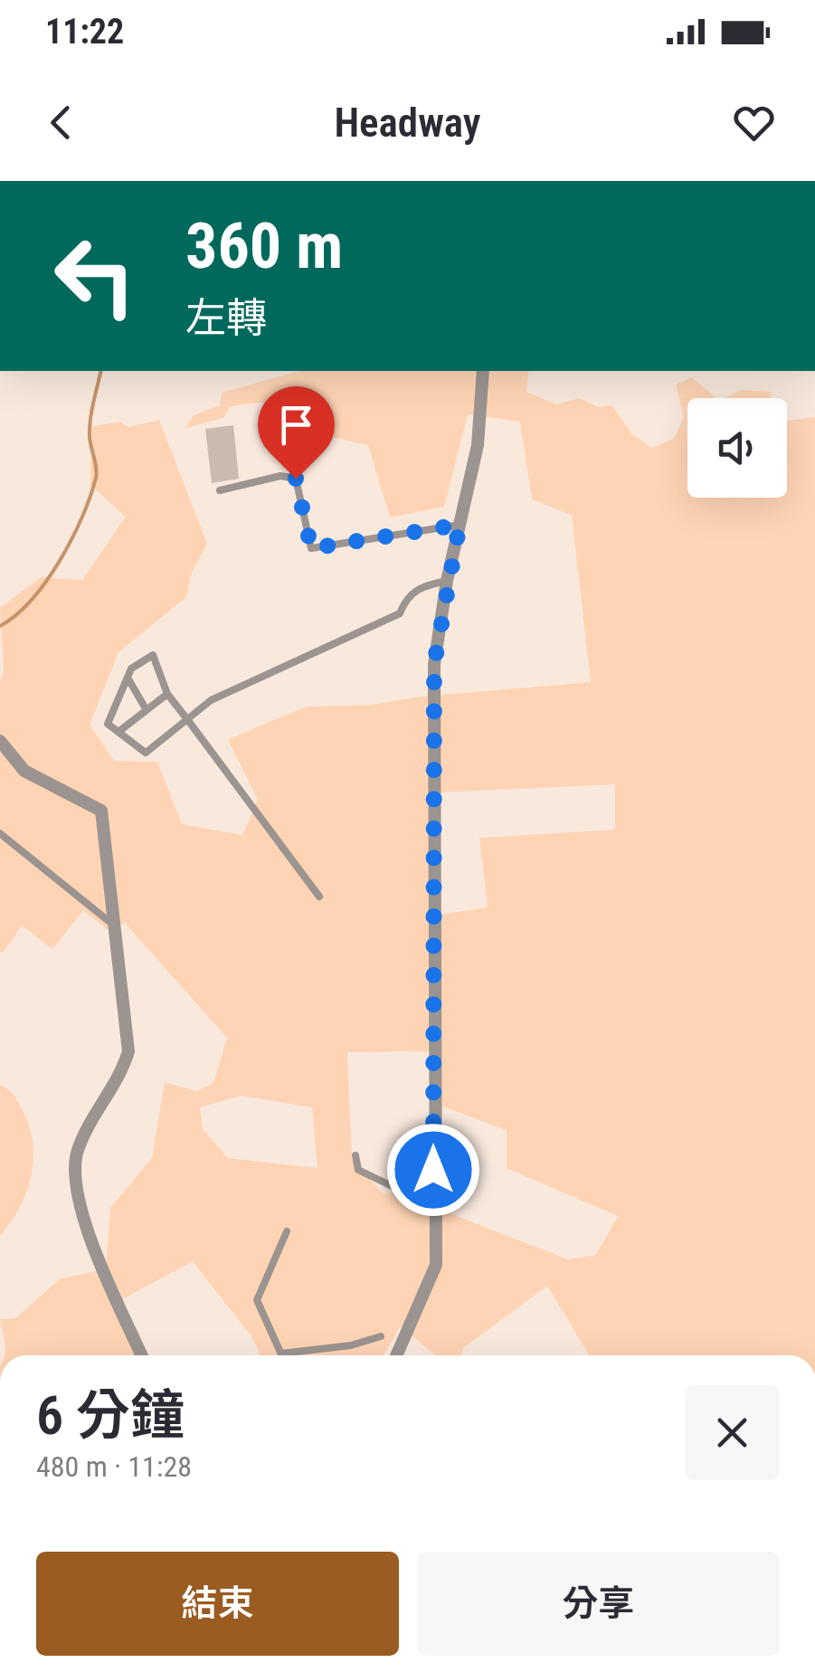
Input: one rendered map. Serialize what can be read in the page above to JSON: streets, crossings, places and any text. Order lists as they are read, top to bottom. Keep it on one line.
{"page":{"status":"11:22","header":"Headway","turn":["360 m","左轉"],"heading":["6 分鐘","480 m · 11:28"],"buttons":["結束","分享"]}}
